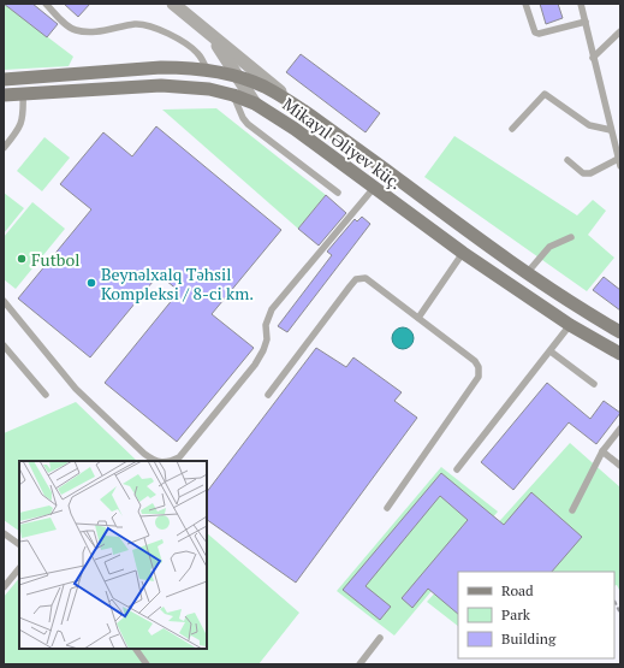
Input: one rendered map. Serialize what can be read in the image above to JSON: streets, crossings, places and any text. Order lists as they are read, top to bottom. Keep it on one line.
{"streets":{"main road":["Mikayıl Əliyev küç."]},"places":["Futbol","Beynəlxalq Təhsil Kompleksi / 8-ci km."],"legend":["Road","Park","Building"]}
